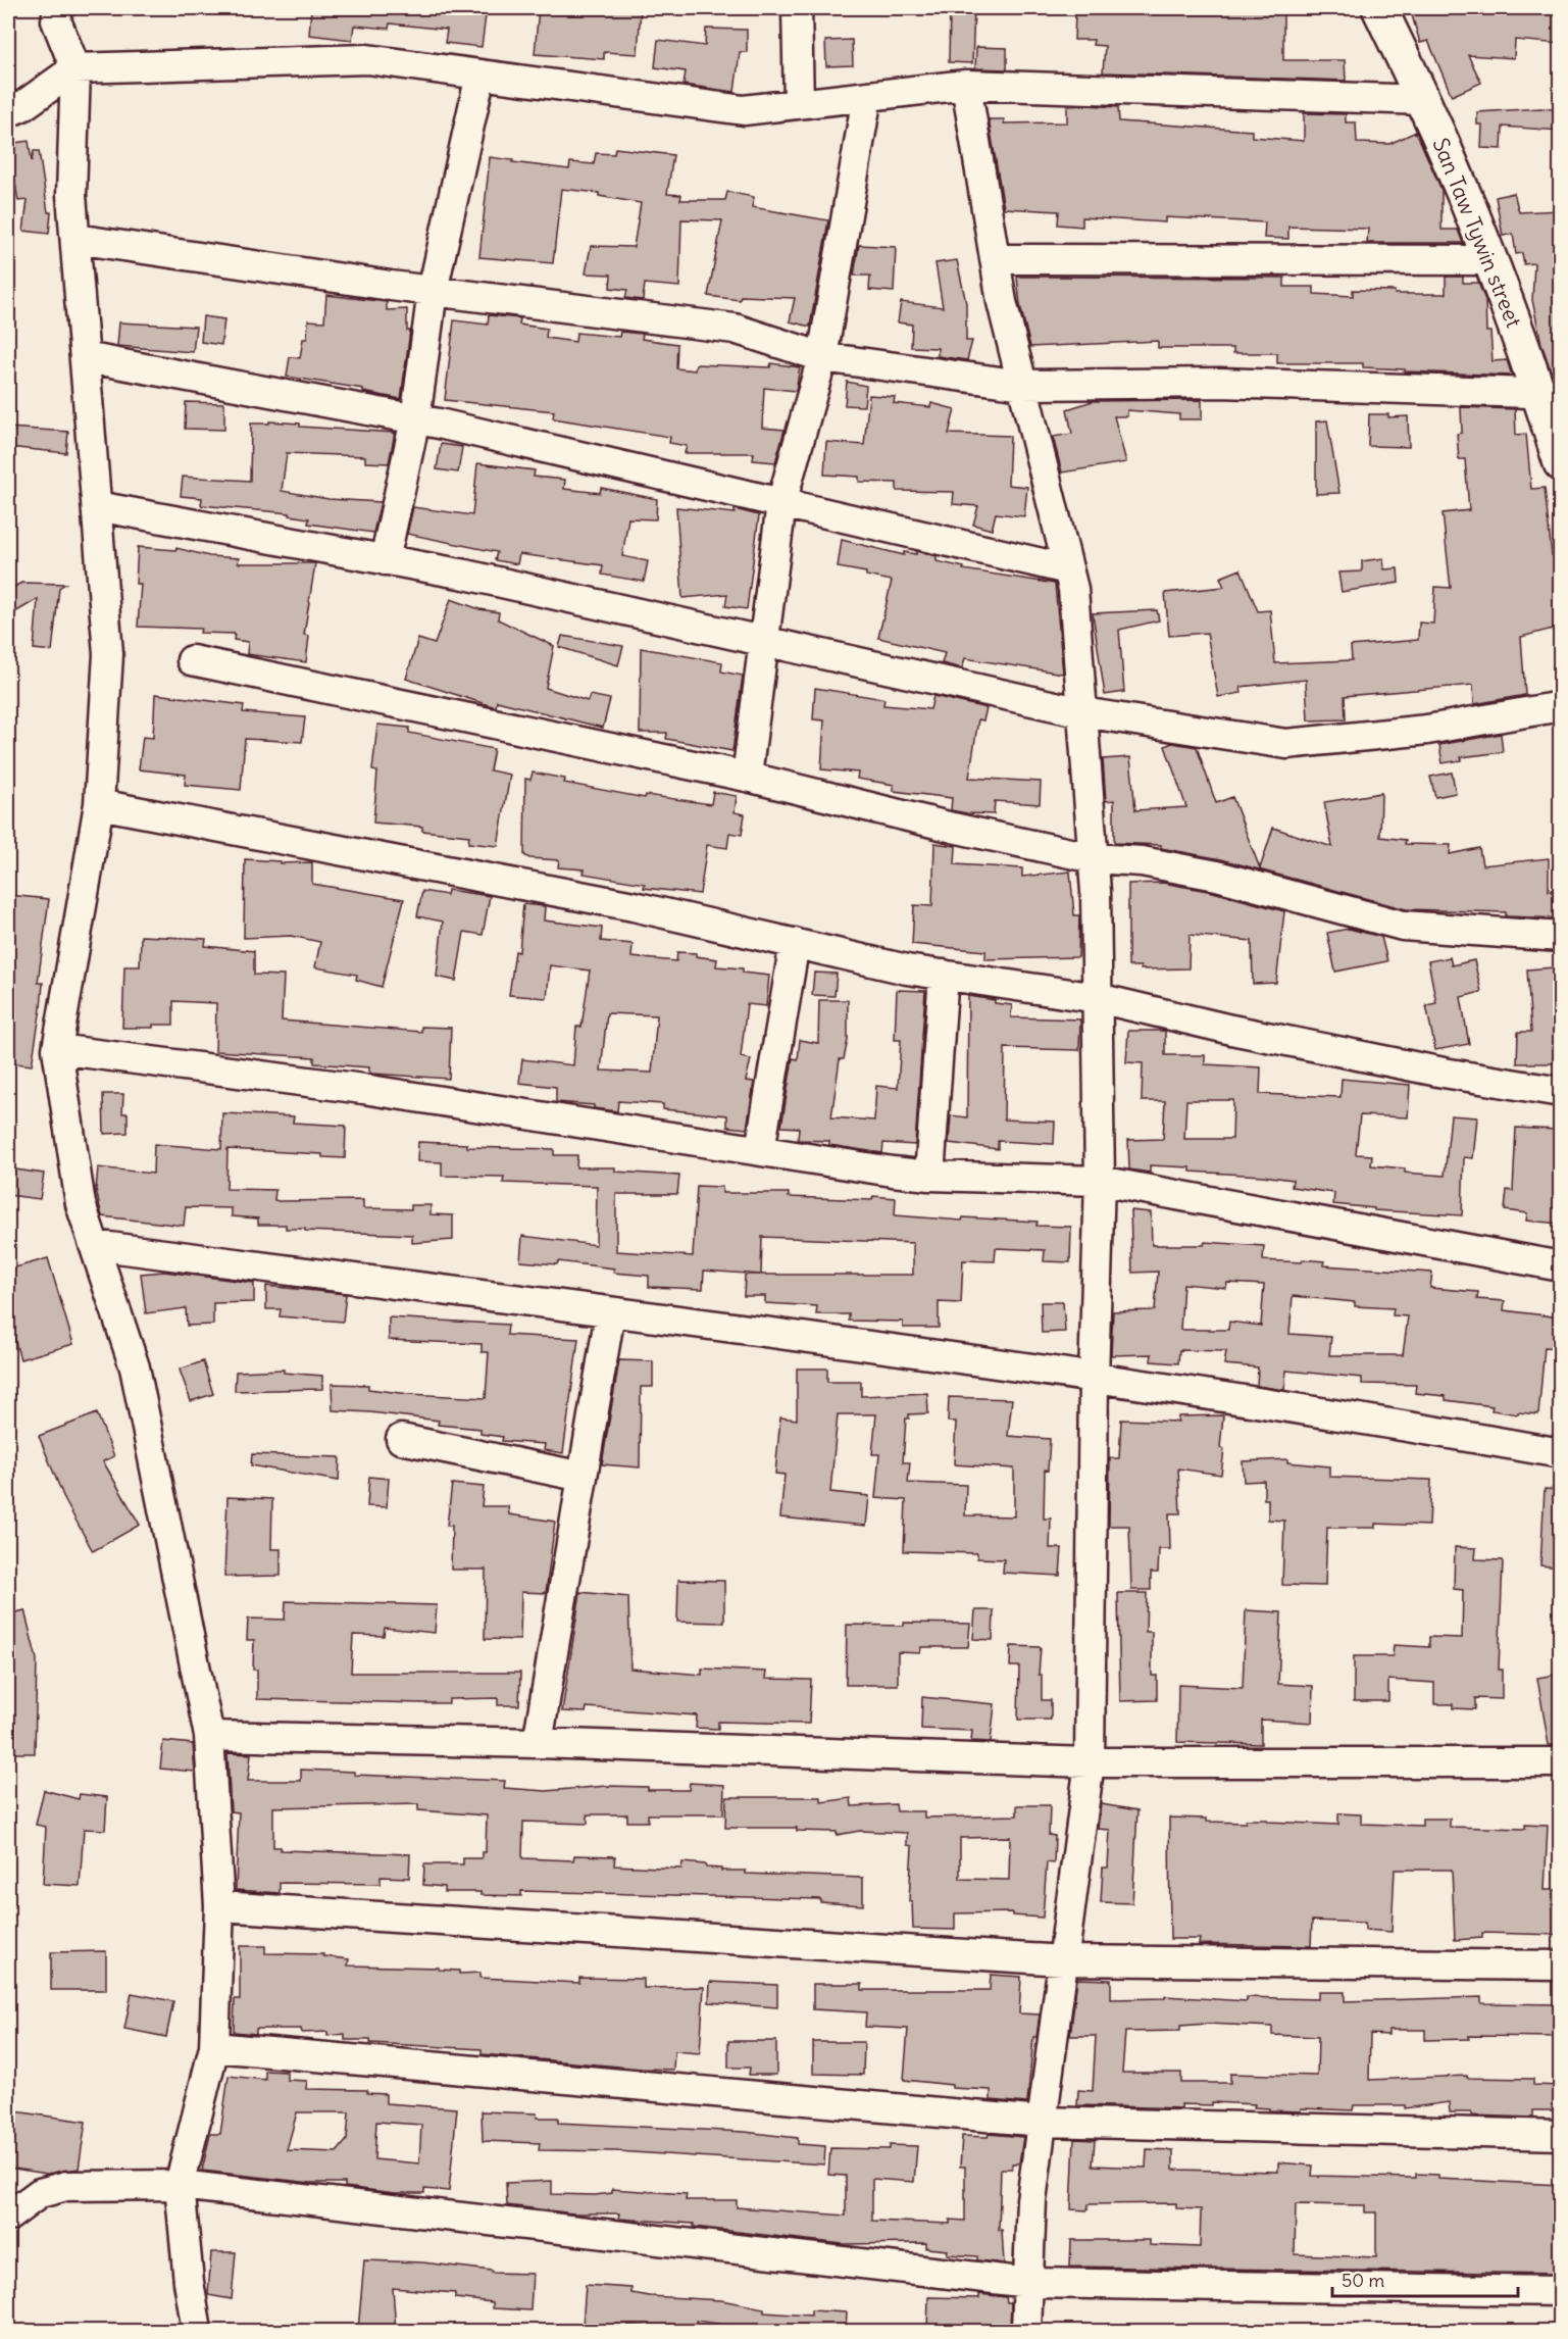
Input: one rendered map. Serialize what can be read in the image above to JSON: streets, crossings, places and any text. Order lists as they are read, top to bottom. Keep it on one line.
{"streets":{"street":["San Taw Tywin street"]},"scale_bar":"50 m"}
